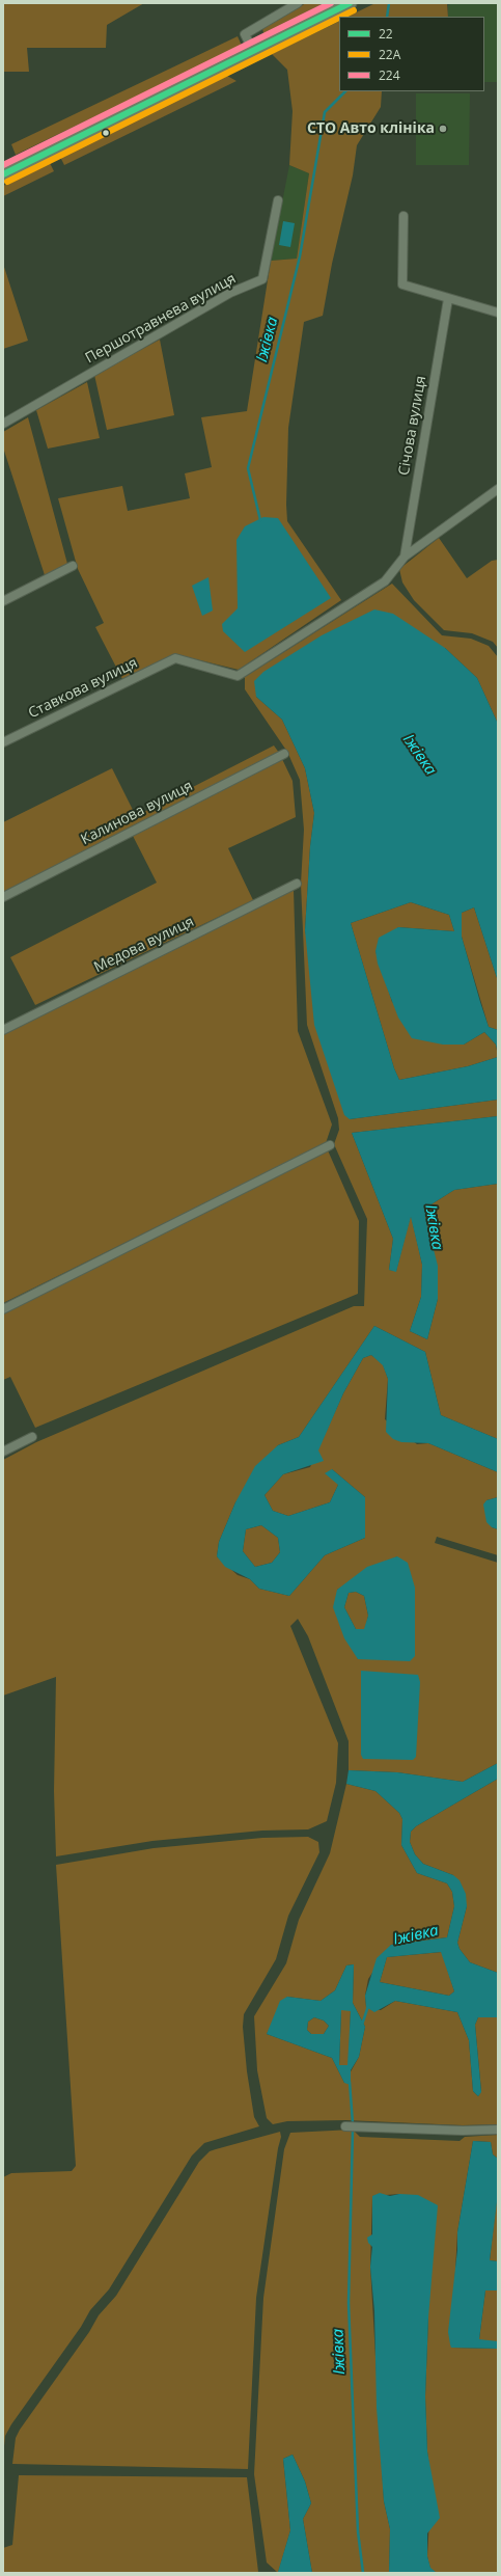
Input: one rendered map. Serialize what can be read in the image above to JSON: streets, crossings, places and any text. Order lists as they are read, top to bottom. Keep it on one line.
{"streets":{"street":["Першотравнева вулиця","Січова вулиця","Ставкова вулиця","Калинова вулиця","Медова вулиця"]},"crossings":[["Січова вулиця","Ставкова вулиця"]],"water":["Іжівка"],"places":["СТО Авто клініка"],"lines":["transit line 22","transit line 224","transit line 22А"],"legend":["22","22А","224"]}
